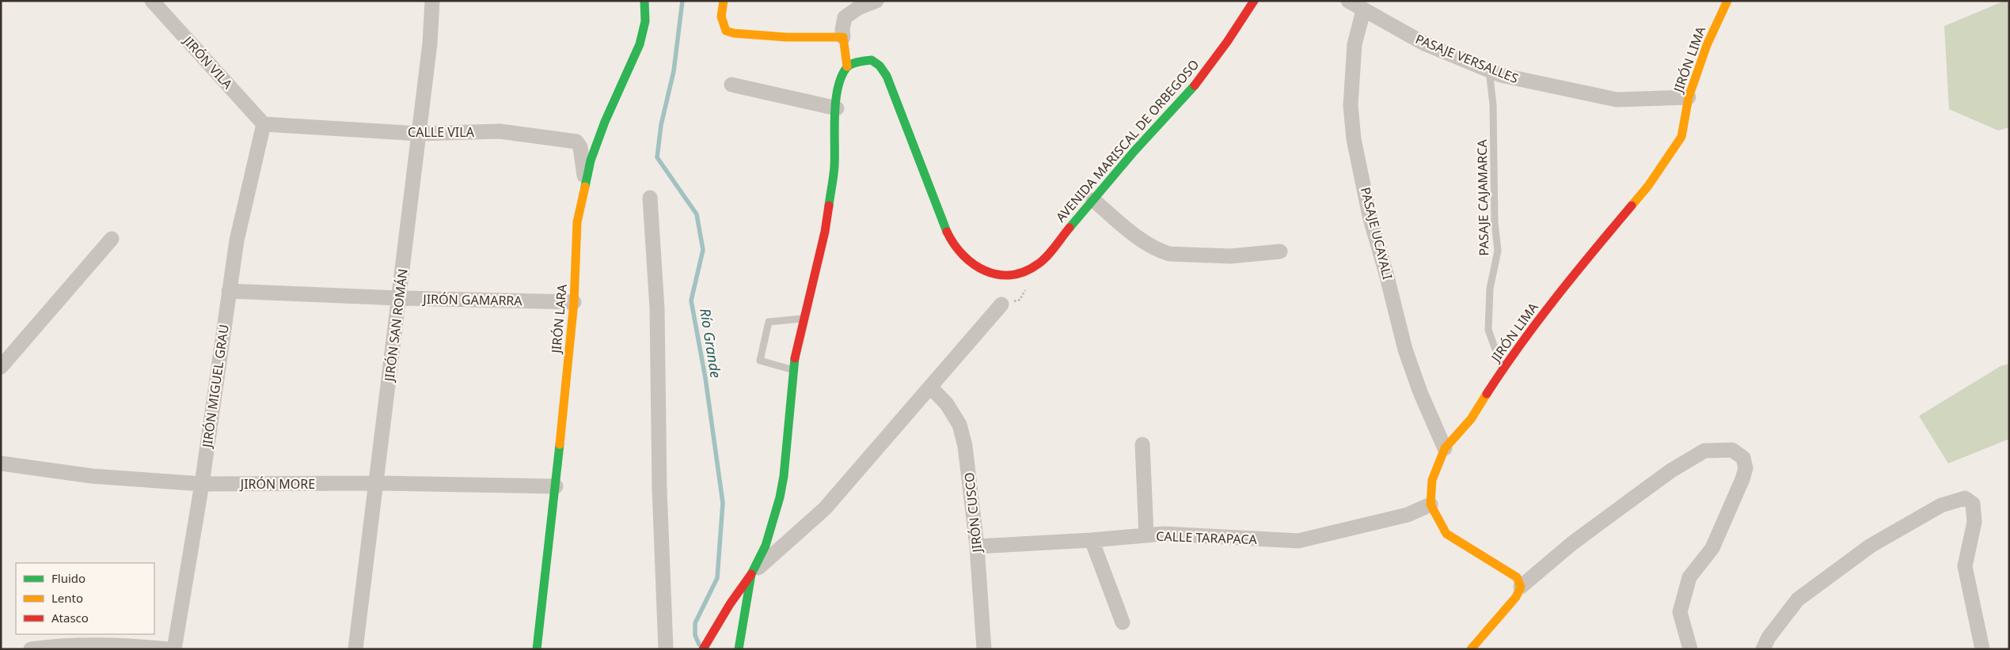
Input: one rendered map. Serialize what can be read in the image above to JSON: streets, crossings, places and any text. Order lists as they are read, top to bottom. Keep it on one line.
{"streets":{"main road":["JIRÓN LIMA","AVENIDA MARISCAL DE ORBEGOSO","JIRÓN LARA"],"street":["PASAJE VERSALLES","JIRÓN VILA","CALLE VILA","PASAJE UCAYALI","JIRÓN GAMARRA","JIRÓN SAN ROMÁN","JIRÓN MIGUEL GRAU","JIRÓN MORE","JIRÓN CUSCO","CALLE TARAPACA"],"lane":["PASAJE CAJAMARCA"]},"crossings":[["PASAJE VERSALLES","JIRÓN LIMA"],["PASAJE VERSALLES","PASAJE CAJAMARCA"],["PASAJE VERSALLES","PASAJE UCAYALI"],["JIRÓN LIMA","PASAJE CAJAMARCA"],["JIRÓN LIMA","PASAJE UCAYALI"],["JIRÓN LIMA","CALLE TARAPACA"],["JIRÓN VILA","CALLE VILA"],["JIRÓN VILA","JIRÓN MIGUEL GRAU"],["CALLE VILA","JIRÓN LARA"],["CALLE VILA","JIRÓN SAN ROMÁN"],["CALLE VILA","JIRÓN MIGUEL GRAU"],["JIRÓN GAMARRA","JIRÓN LARA"],["JIRÓN GAMARRA","JIRÓN SAN ROMÁN"],["JIRÓN GAMARRA","JIRÓN MIGUEL GRAU"],["JIRÓN LARA","JIRÓN MORE"],["JIRÓN SAN ROMÁN","JIRÓN MORE"],["JIRÓN MIGUEL GRAU","JIRÓN MORE"],["JIRÓN CUSCO","CALLE TARAPACA"]],"water":["Río Grande"],"legend":["Fluido","Lento","Atasco"]}
